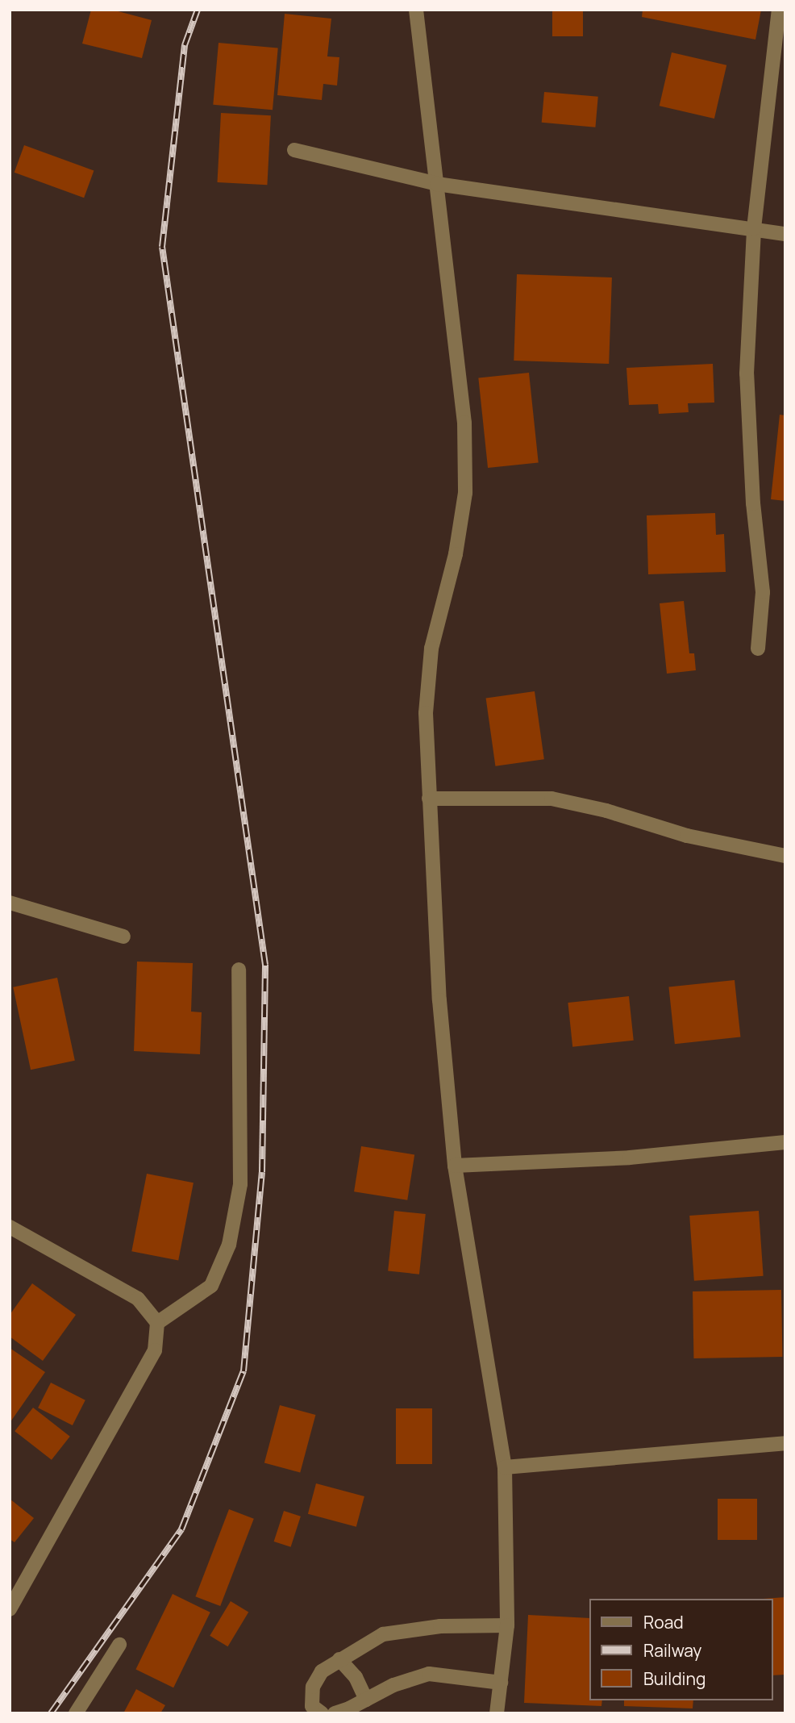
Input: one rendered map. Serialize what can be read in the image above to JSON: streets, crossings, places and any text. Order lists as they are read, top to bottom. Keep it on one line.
{"legend":["Road","Railway","Building"]}
